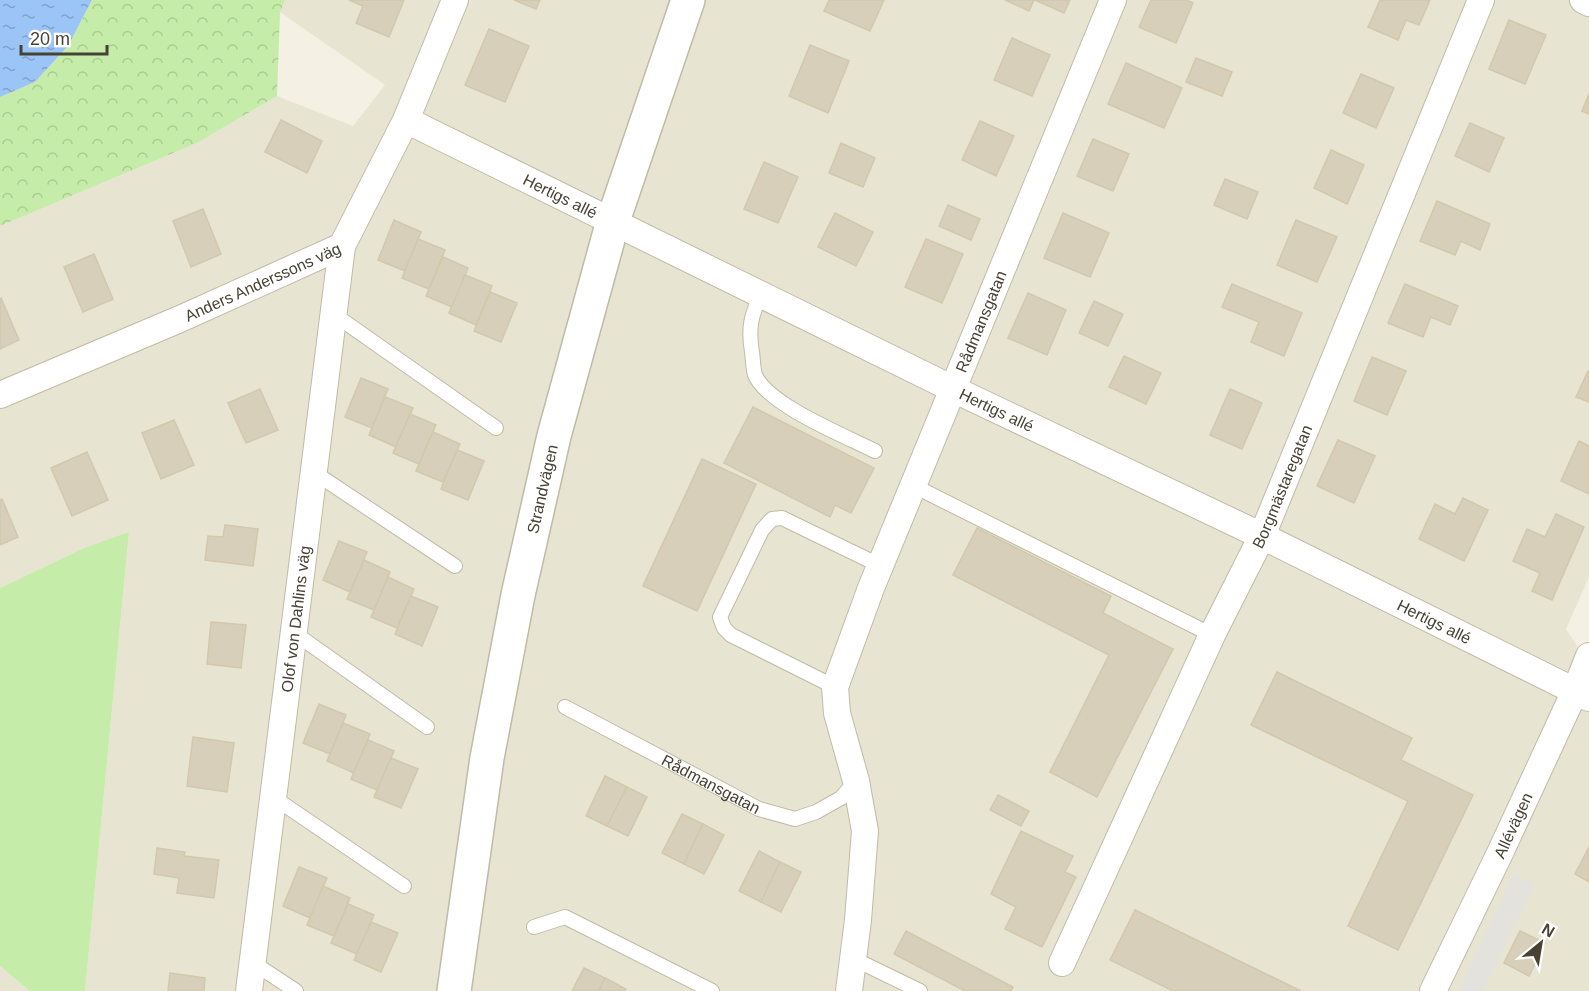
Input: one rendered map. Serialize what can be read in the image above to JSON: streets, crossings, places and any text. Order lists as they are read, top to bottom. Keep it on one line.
{"streets":{"street":["Hertigs allé","Anders Anderssons väg","Rådmansgatan","Borgmästaregatan","Strandvägen","Olof von Dahlins väg","Allévägen"]},"crossings":[["Hertigs allé","Anders Anderssons väg"],["Hertigs allé","Rådmansgatan"],["Hertigs allé","Borgmästaregatan"],["Hertigs allé","Strandvägen"],["Hertigs allé","Allévägen"],["Anders Anderssons väg","Olof von Dahlins väg"]],"scale_bar":"20 m","north":"top right"}
